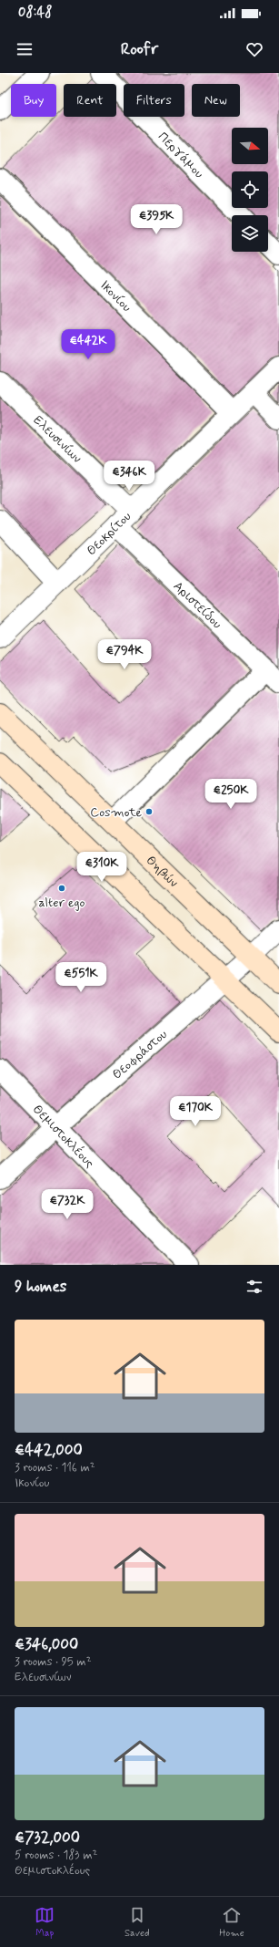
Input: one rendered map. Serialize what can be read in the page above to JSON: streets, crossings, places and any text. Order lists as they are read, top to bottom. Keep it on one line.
{"streets":{"main road":["Θηβών"],"street":["Περγάμου","Ικονίου","Ελευσινίων","Θεοκρίτου","Αριστείδου","Θεοφράστου","Θεμιστοκλέους"]},"crossings":[["Ικονίου","Θεοκρίτου"],["Ελευσινίων","Θεοκρίτου"],["Θεοκρίτου","Αριστείδου"],["Θηβών","Θεοφράστου"],["Θεοφράστου","Θεμιστοκλέους"]],"places":["Cosmote","alter ego"],"north":"right","page":{"status":"08:48","header":"Roofr","chip":["Buy","Rent","Filters","New"],"price":["€395K","€442K","€346K","€794K","€250K","€310K","€551K","€170K","€732K"],"heading":"9 homes","list":[{"name":"€442,000","note":"3 rooms · 116 m² · Ικονίου"},{"name":"€346,000","note":"3 rooms · 95 m² · Ελευσινίων"},{"name":"€732,000","note":"5 rooms · 183 m² · Θεμιστοκλέους"}],"tabs":["Map","Saved","Home"]}}
